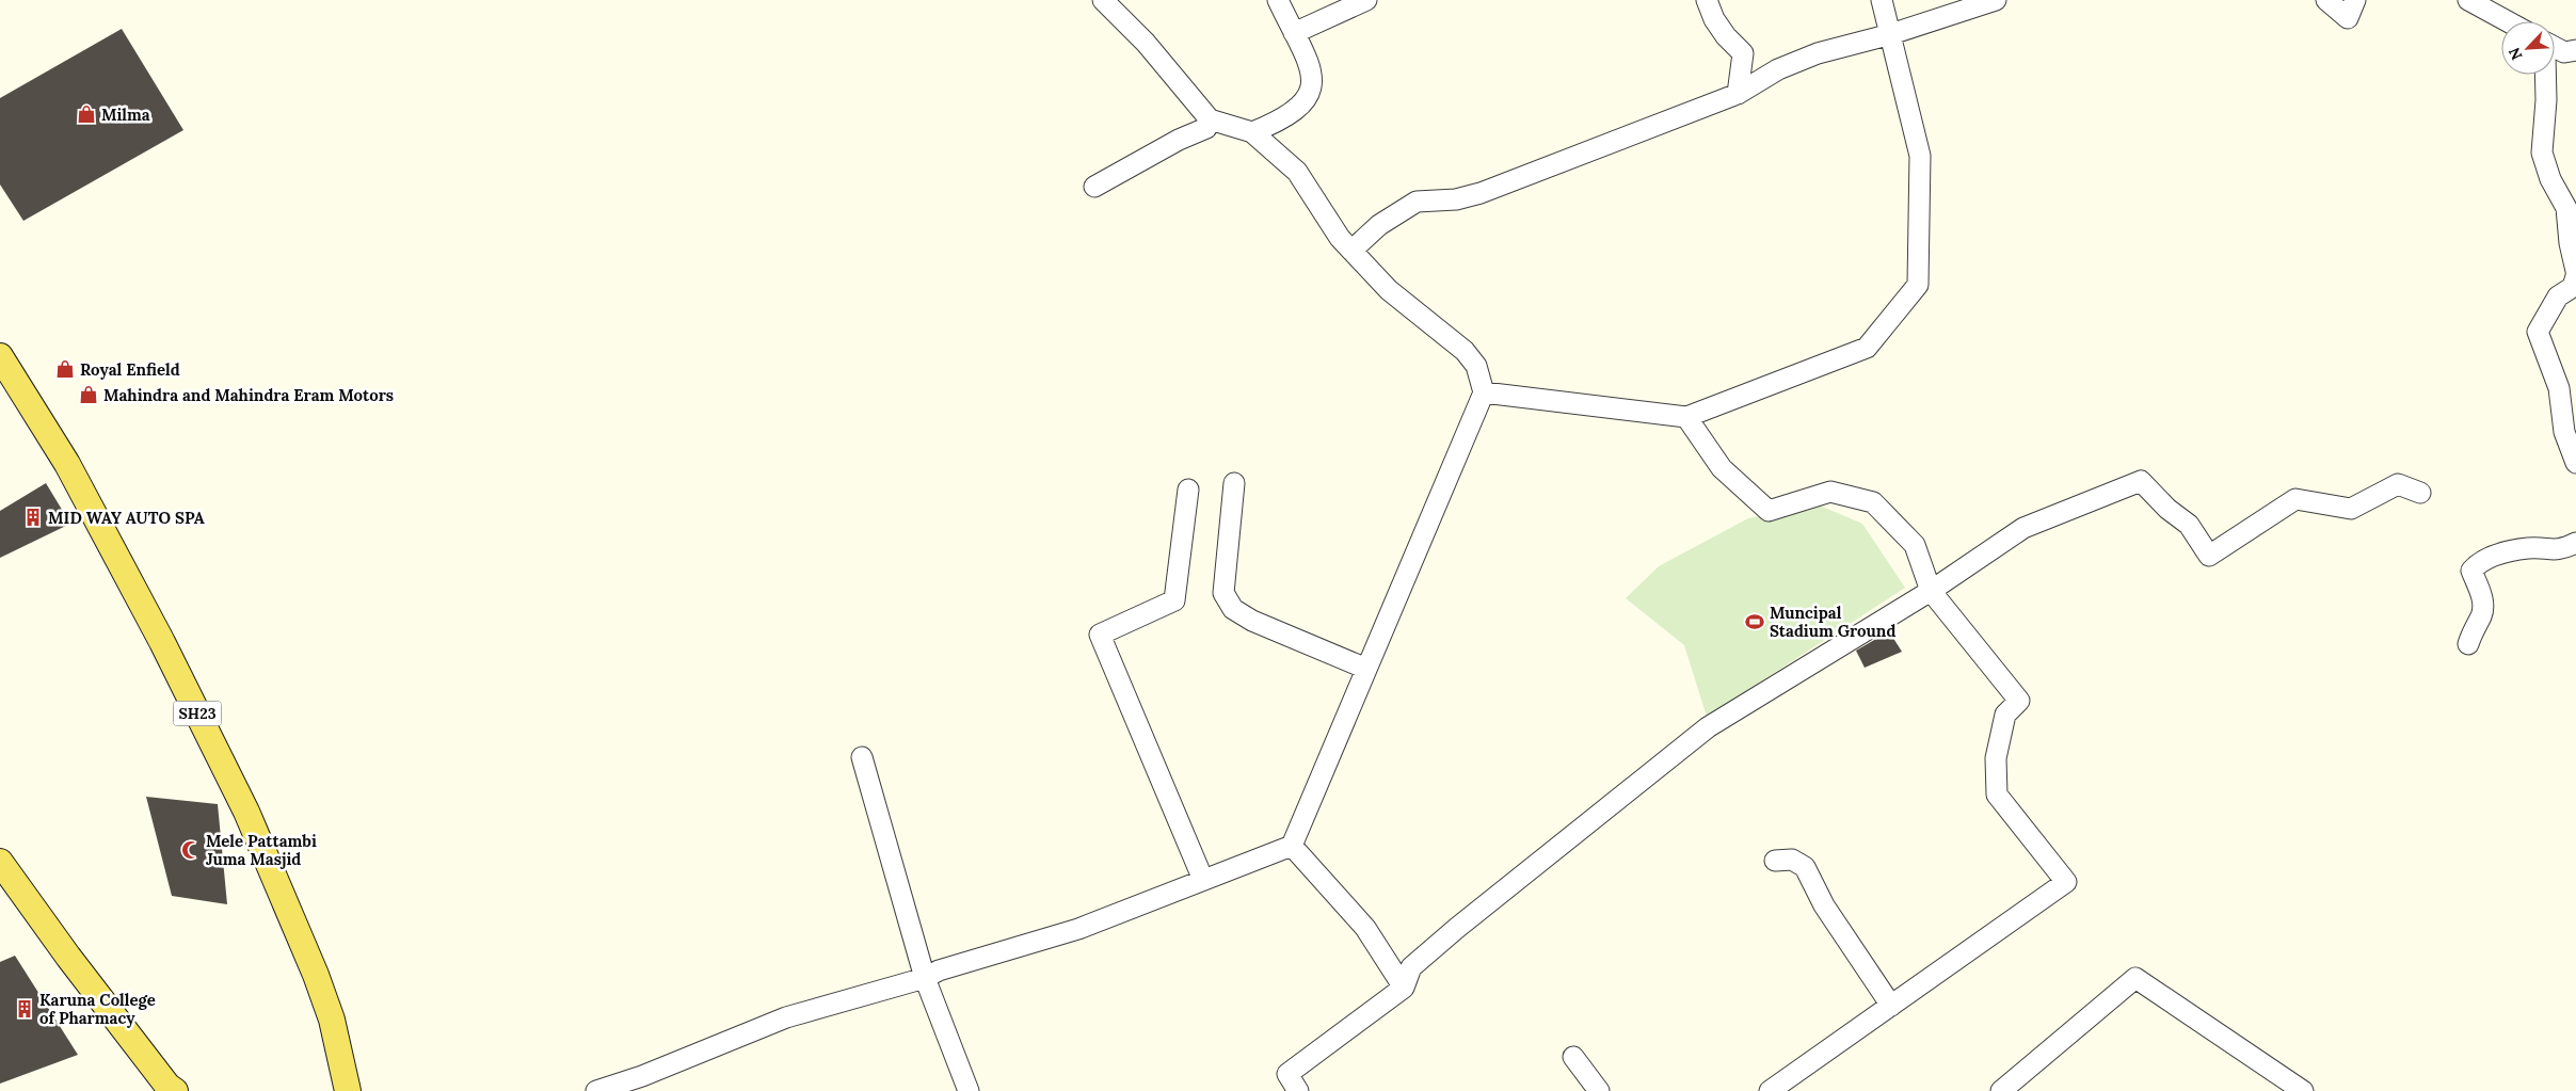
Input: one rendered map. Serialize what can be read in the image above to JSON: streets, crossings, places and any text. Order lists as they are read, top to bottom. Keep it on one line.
{"streets":{"main road":["SH23"]},"places":{"shop":["Milma","Royal Enfield","Mahindra and Mahindra Eram Motors"],"building":["MID WAY AUTO SPA","Karuna College of Pharmacy"],"sports":["Muncipal Stadium Ground"],"mosque":["Mele Pattambi Juma Masjid"]},"north":"bottom left"}
